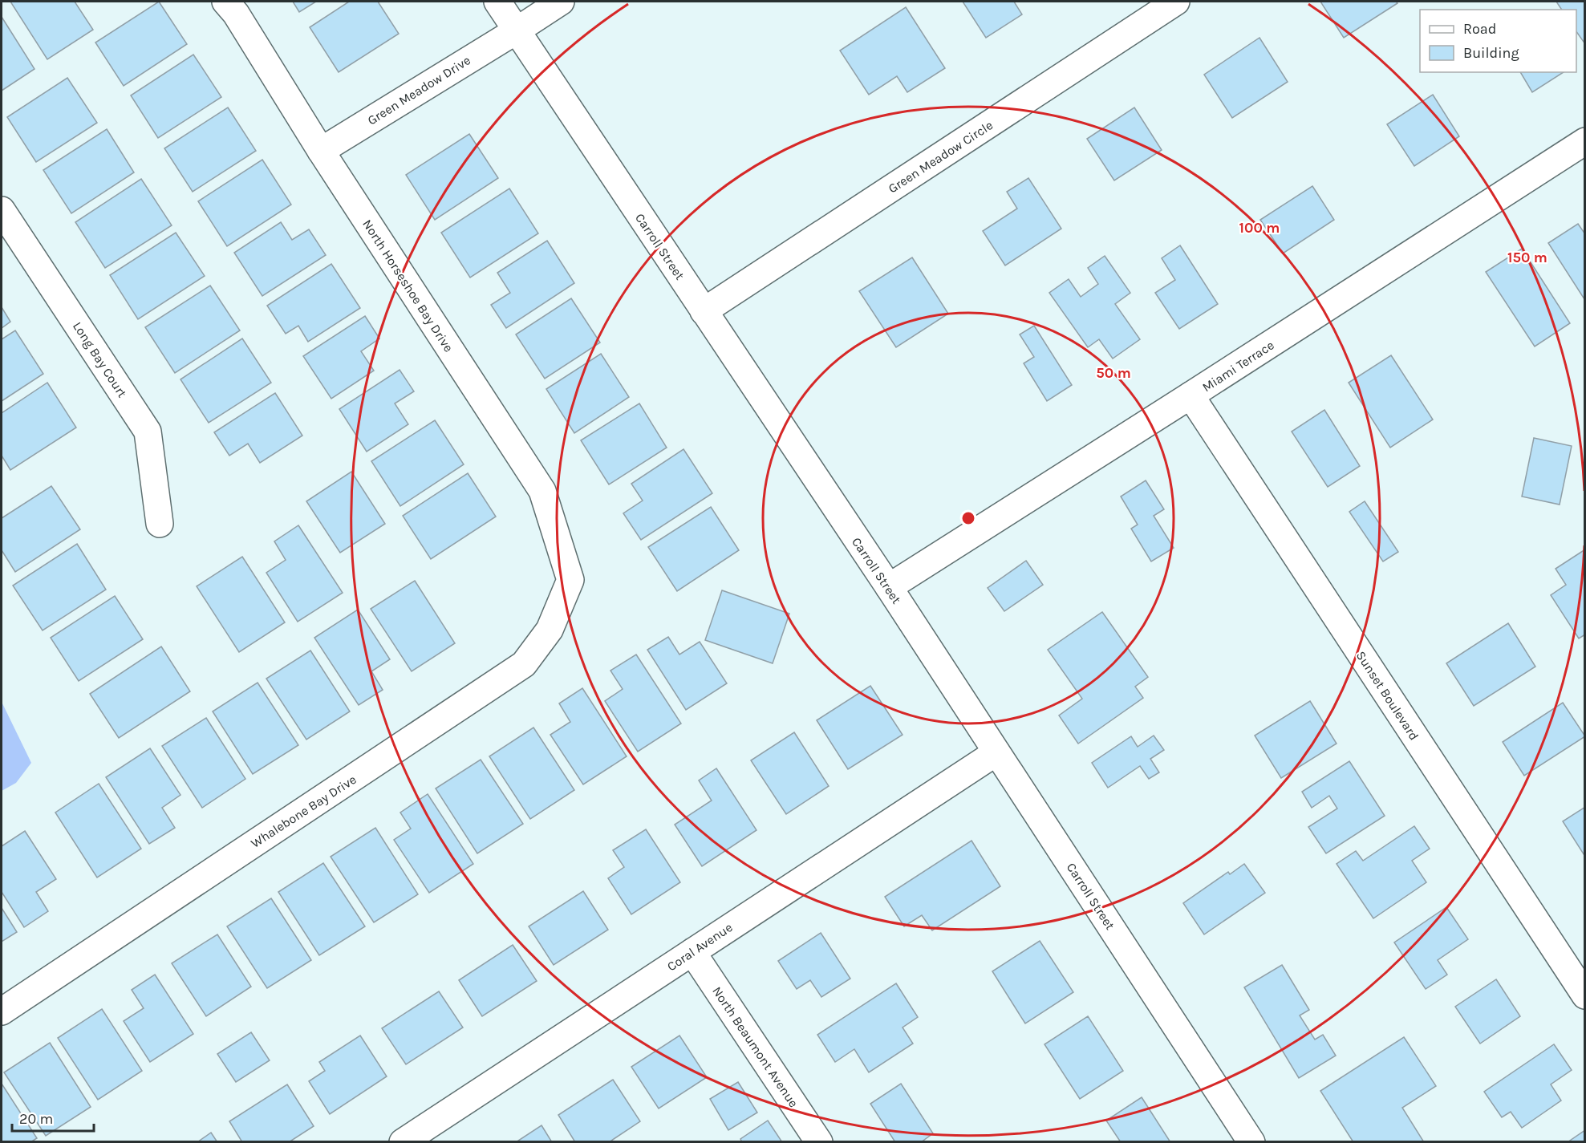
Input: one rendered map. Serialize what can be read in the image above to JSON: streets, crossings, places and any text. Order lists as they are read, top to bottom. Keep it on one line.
{"streets":{"street":["Green Meadow Drive","Green Meadow Circle","Carroll Street","North Horseshoe Bay Drive","Long Bay Court","Miami Terrace","Sunset Boulevard","Whalebone Bay Drive","Coral Avenue","North Beaumont Avenue"]},"crossings":[["Green Meadow Drive","Carroll Street"],["Green Meadow Drive","North Horseshoe Bay Drive"],["Green Meadow Circle","Carroll Street"],["Carroll Street","Miami Terrace"],["Carroll Street","Coral Avenue"],["North Horseshoe Bay Drive","Whalebone Bay Drive"],["Miami Terrace","Sunset Boulevard"],["Coral Avenue","North Beaumont Avenue"]],"legend":["Road","Building"],"scale_bar":"20 m","rings":["100 m","150 m","50 m"]}
